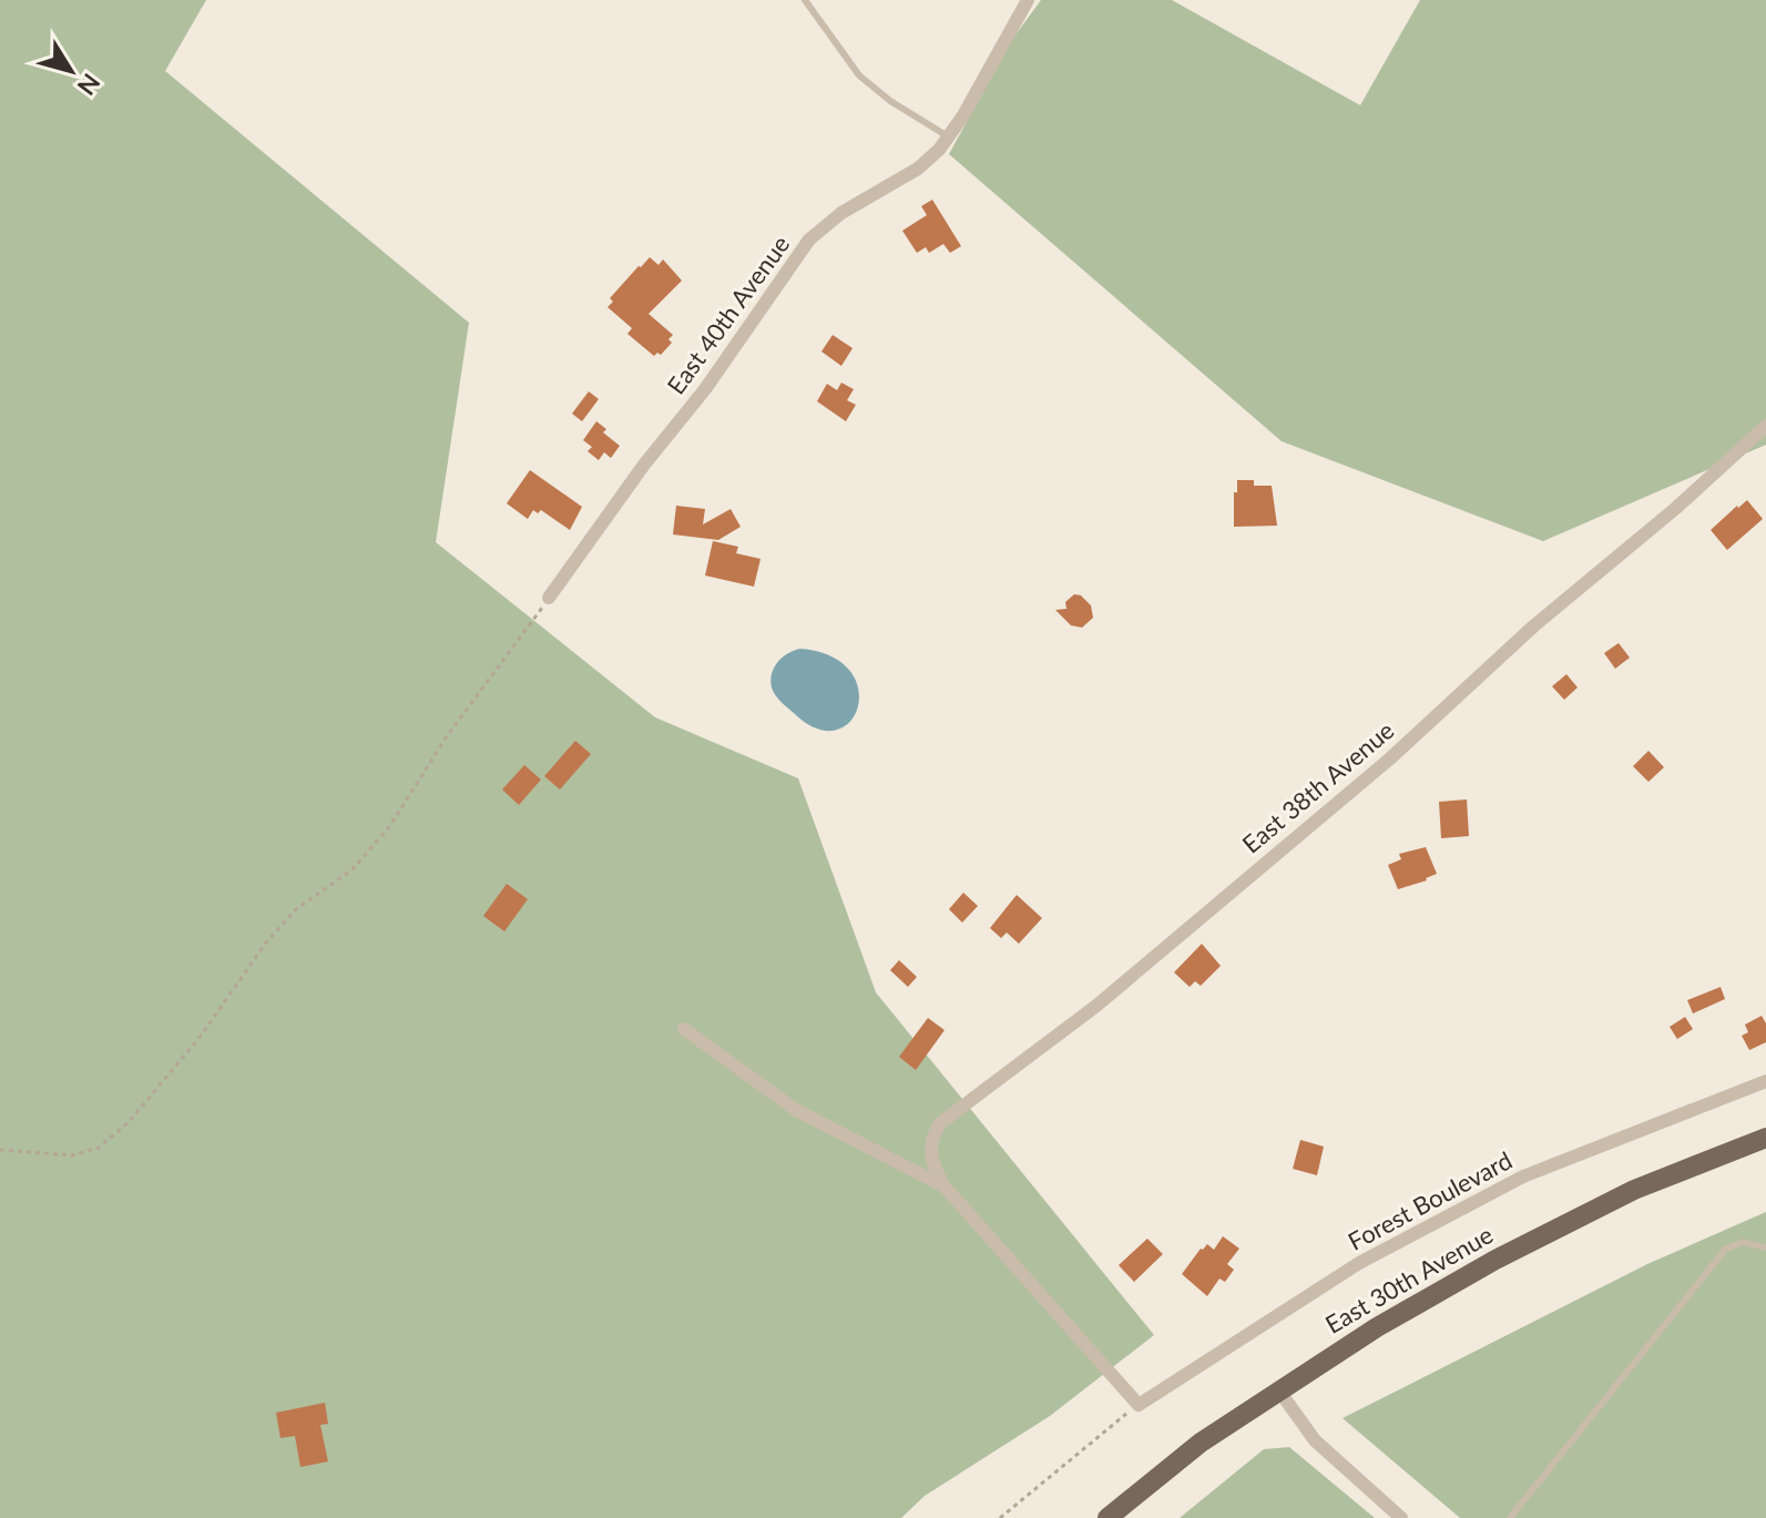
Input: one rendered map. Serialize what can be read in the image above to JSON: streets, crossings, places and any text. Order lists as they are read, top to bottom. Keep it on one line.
{"streets":{"main road":["East 30th Avenue"],"street":["East 40th Avenue","East 38th Avenue","Forest Boulevard"]},"crossings":[["East 38th Avenue","Forest Boulevard"]],"north":"bottom right"}
